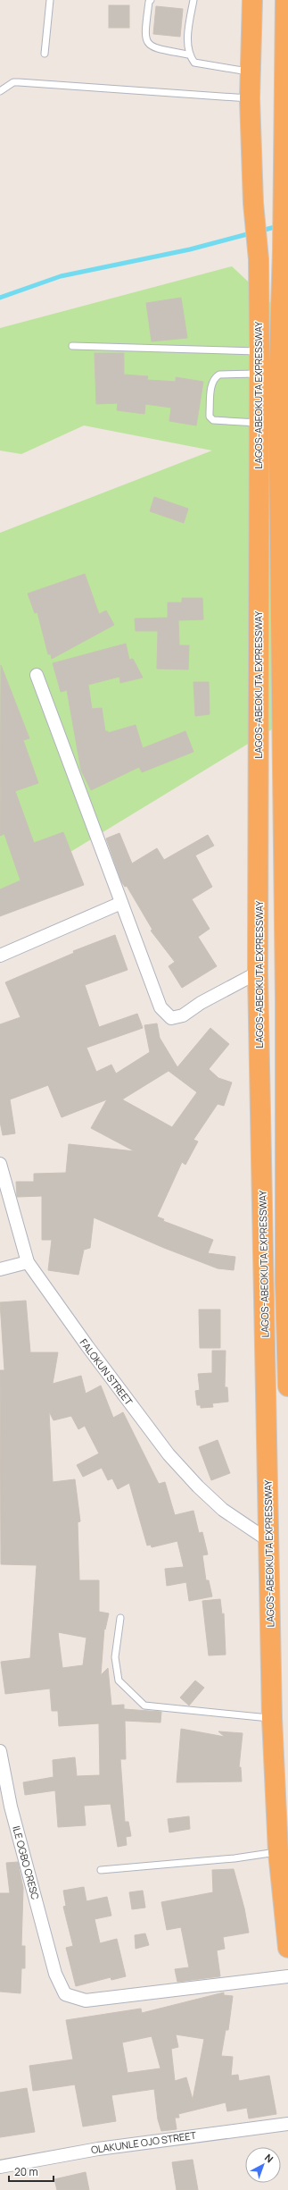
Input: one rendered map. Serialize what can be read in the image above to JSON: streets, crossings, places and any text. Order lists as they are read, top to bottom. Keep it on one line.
{"streets":{"highway":["LAGOS-ABEOKUTA EXPRESSWAY"],"street":["FALOKUN STREET","ILE OGBO CRESC","OLAKUNLE OJO STREET"]},"crossings":[["LAGOS-ABEOKUTA EXPRESSWAY","FALOKUN STREET"]],"scale_bar":"20 m","north":"top right"}
